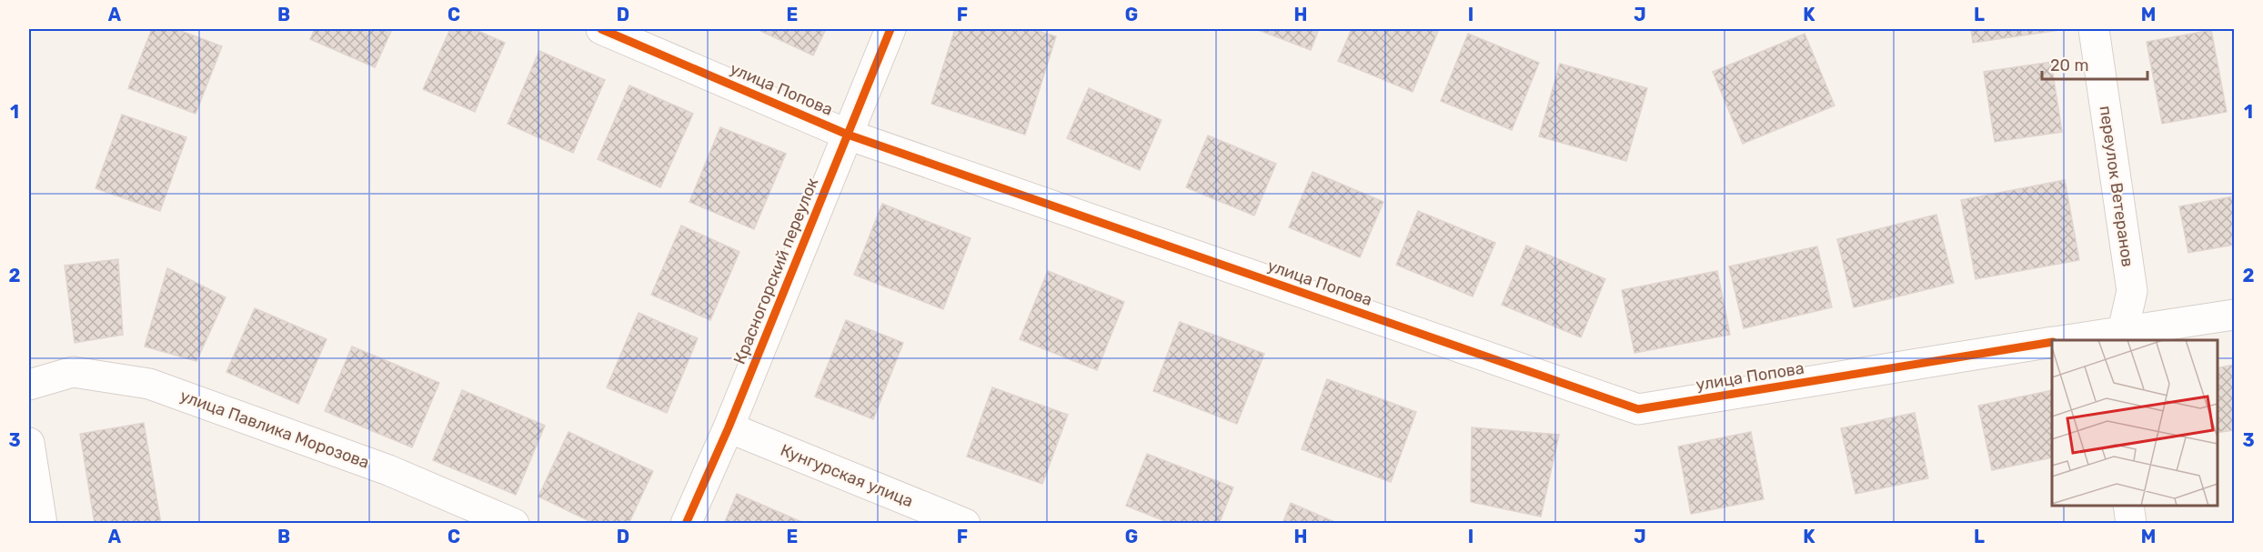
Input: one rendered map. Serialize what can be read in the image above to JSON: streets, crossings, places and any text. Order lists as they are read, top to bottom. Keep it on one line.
{"streets":{"street":["улица Попова","переулок Ветеранов","Красногорский переулок","улица Павлика Морозова","Кунгурская улица"]},"crossings":[["улица Попова","переулок Ветеранов"],["улица Попова","Красногорский переулок"],["Красногорский переулок","Кунгурская улица"]],"scale_bar":"20 m","grid":{"columns":["A","B","C","D","E","F","G","H","I","J","K","L","M"],"rows":["1","2","3"]}}
